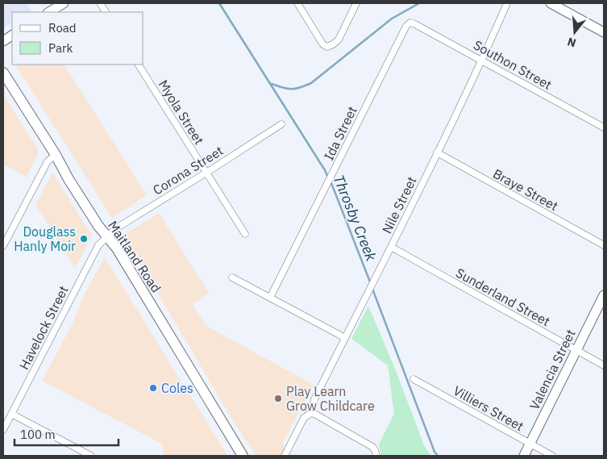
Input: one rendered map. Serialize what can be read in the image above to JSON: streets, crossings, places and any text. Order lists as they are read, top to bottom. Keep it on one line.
{"streets":{"main road":["Maitland Road"],"street":["Southon Street","Myola Street","Ida Street","Corona Street","Braye Street","Nile Street","Sunderland Street","Havelock Street","Valencia Street","Villiers Street"]},"crossings":[["Southon Street","Ida Street"],["Southon Street","Nile Street"],["Myola Street","Corona Street"],["Corona Street","Maitland Road"],["Corona Street","Havelock Street"],["Braye Street","Nile Street"],["Nile Street","Sunderland Street"],["Maitland Road","Havelock Street"],["Sunderland Street","Valencia Street"],["Valencia Street","Villiers Street"]],"water":["Throsby Creek"],"places":["Douglass Hanly Moir","Coles","Play Learn Grow Childcare"],"legend":["Road","Park"],"scale_bar":"100 m","north":"bottom"}
